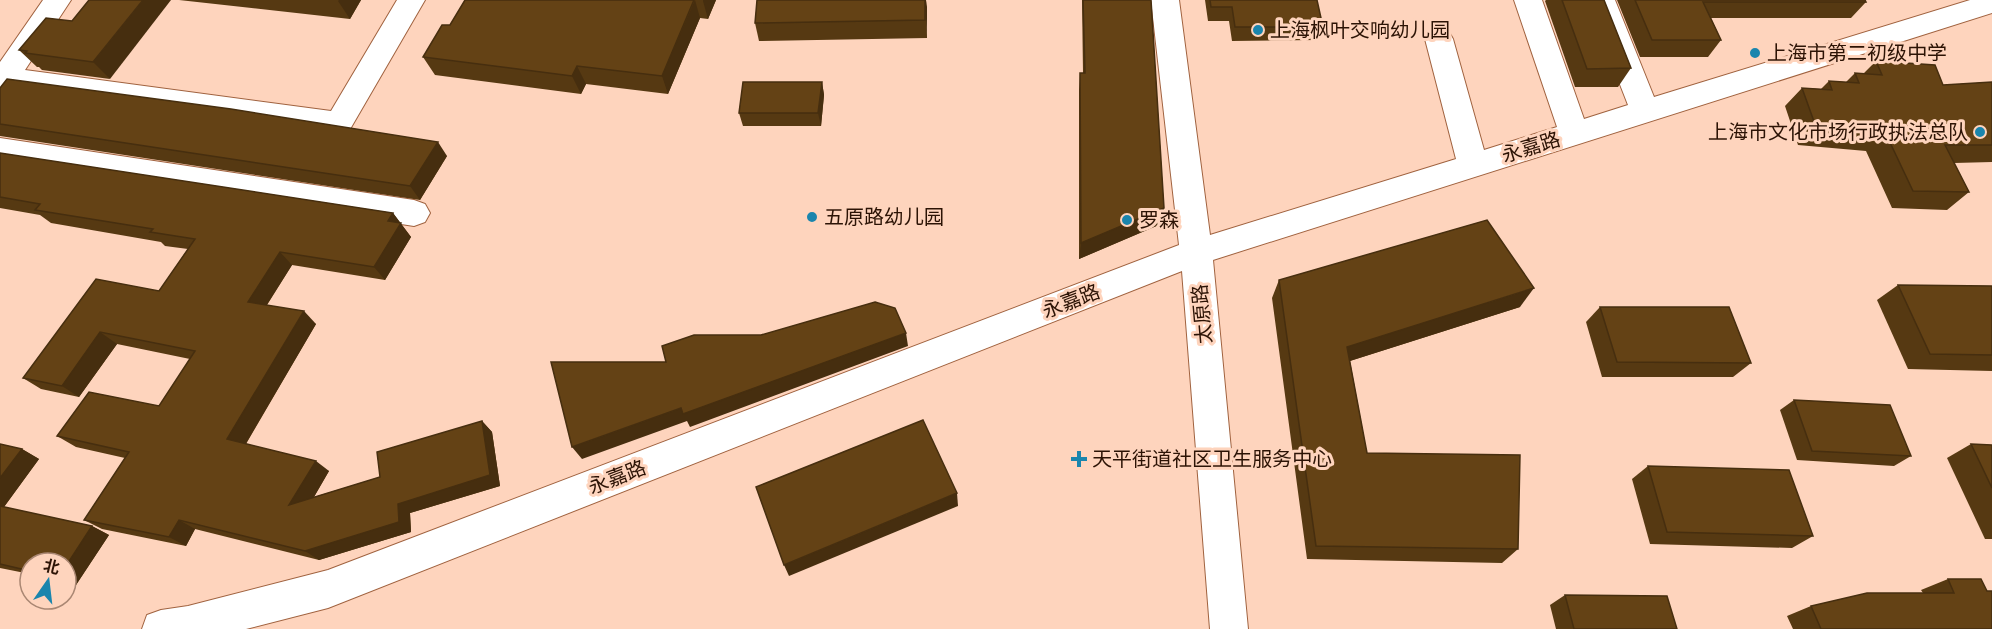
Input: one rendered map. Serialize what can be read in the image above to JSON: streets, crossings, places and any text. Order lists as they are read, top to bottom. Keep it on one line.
{"streets":{"street":["永嘉路","太原路"]},"crossings":[["永嘉路","太原路"]],"places":{"other":["上海枫叶交响幼儿园","上海市第二初级中学","上海市文化市场行政执法总队","五原路幼儿园","罗森"],"health":["天平街道社区卫生服务中心"]},"north":"top"}
